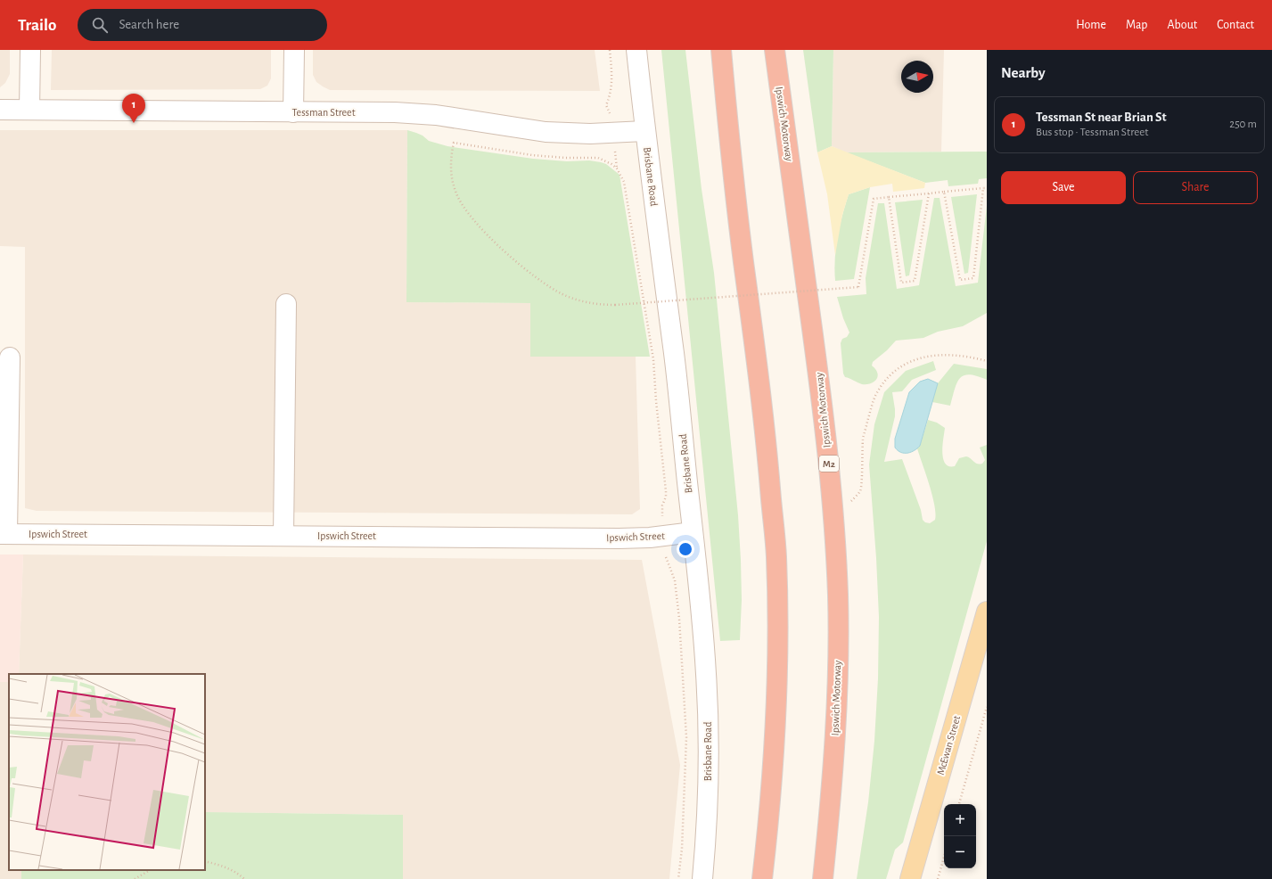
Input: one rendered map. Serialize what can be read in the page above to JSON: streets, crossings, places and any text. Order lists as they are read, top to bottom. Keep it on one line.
{"streets":{"highway":["Ipswich Motorway","M2"],"main road":["McEwan Street"],"street":["Tessman Street","Brisbane Road","Ipswich Street"]},"crossings":[["Tessman Street","Brisbane Road"],["Brisbane Road","Ipswich Street"]],"north":"right","page":{"header":"Trailo","search":"Search here","nav":["Home","Map","About","Contact"],"heading":"Nearby","pins":"1","list":[{"mark":"1","name":"Tessman St near Brian St","note":"Bus stop · Tessman Street","value":"250 m"}],"buttons":["Save","Share"],"map_buttons":["+","−"]}}
